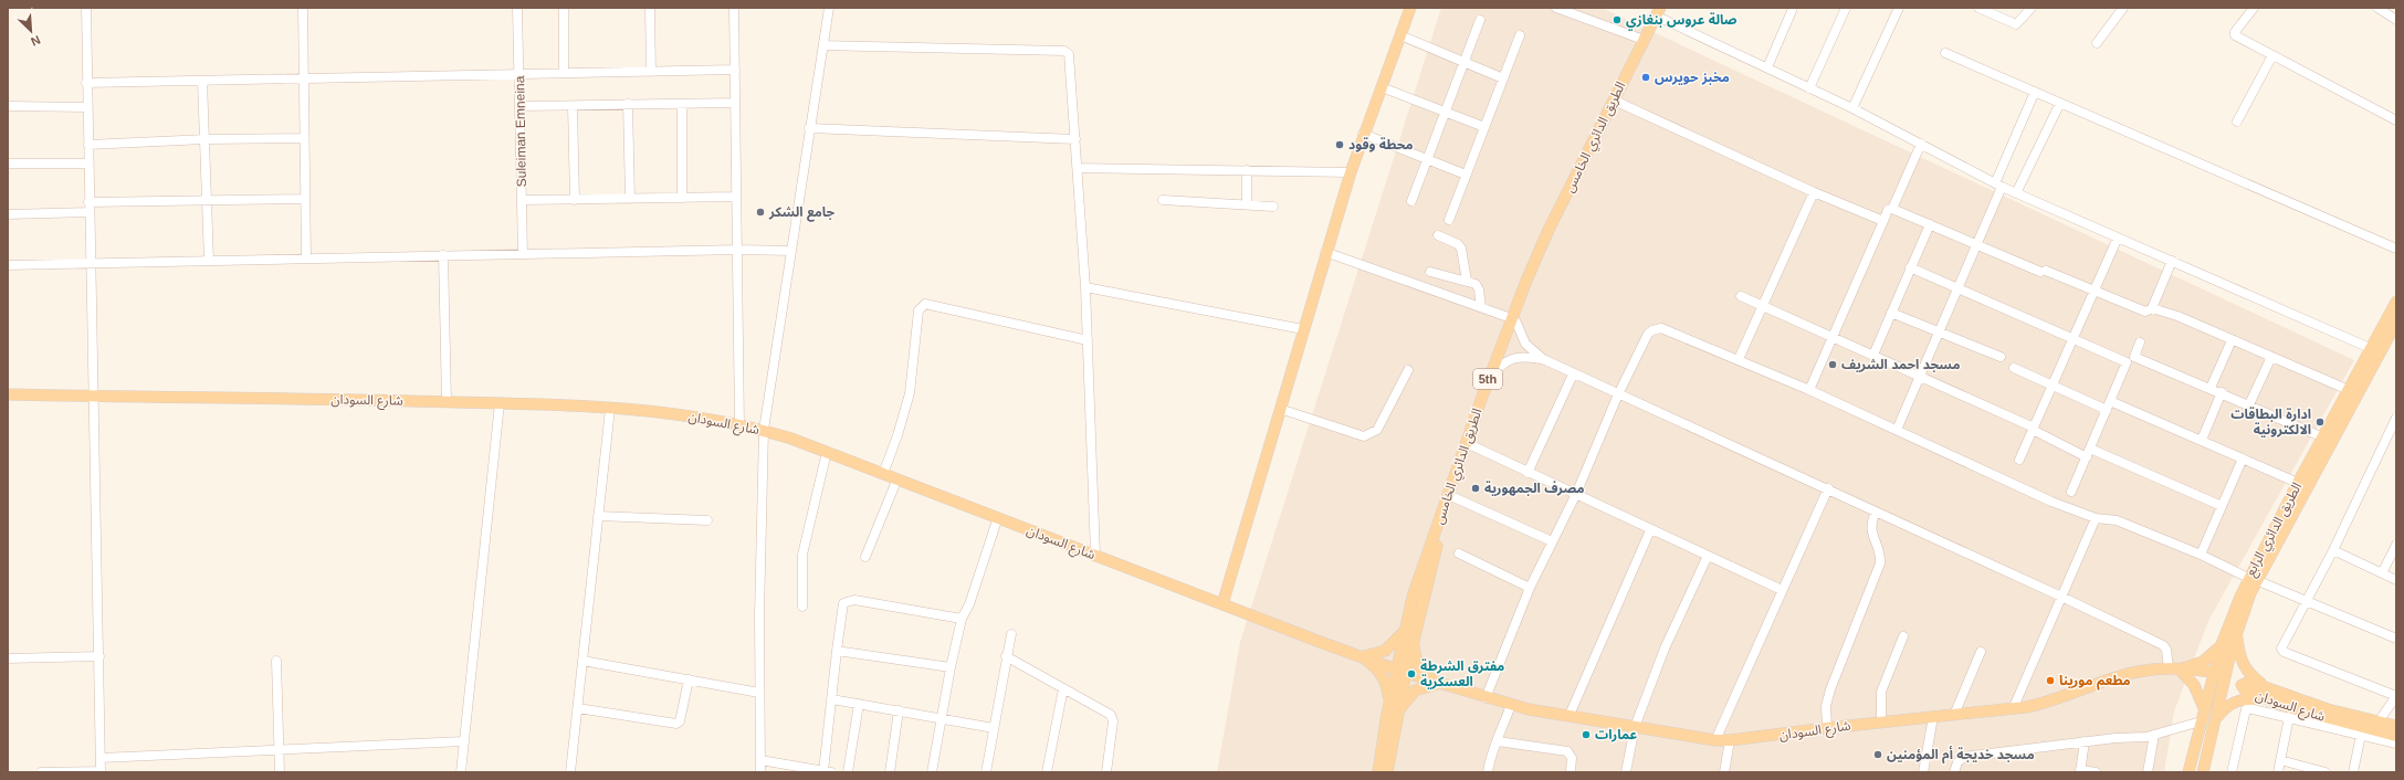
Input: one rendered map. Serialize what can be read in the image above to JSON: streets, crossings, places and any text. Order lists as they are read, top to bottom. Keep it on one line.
{"streets":{"main road":["الطريق الدائري الخامس","5th","شارع السودان","الطريق الدائري الرابع"],"street":["Suleiman Emneina"]},"crossings":[["الطريق الدائري الخامس","شارع السودان"],["شارع السودان","الطريق الدائري الرابع"]],"places":["صالة عروس بنغازي","مخبز حويرس","محطة وقود","جامع الشكر","مسجد احمد الشريف","ادارة البطاقات الالكترونية","مصرف الجمهورية","مفترق الشرطة العسكرية","مطعم مورينا","عمارات","مسجد خديجة أم المؤمنين"],"north":"bottom right"}
